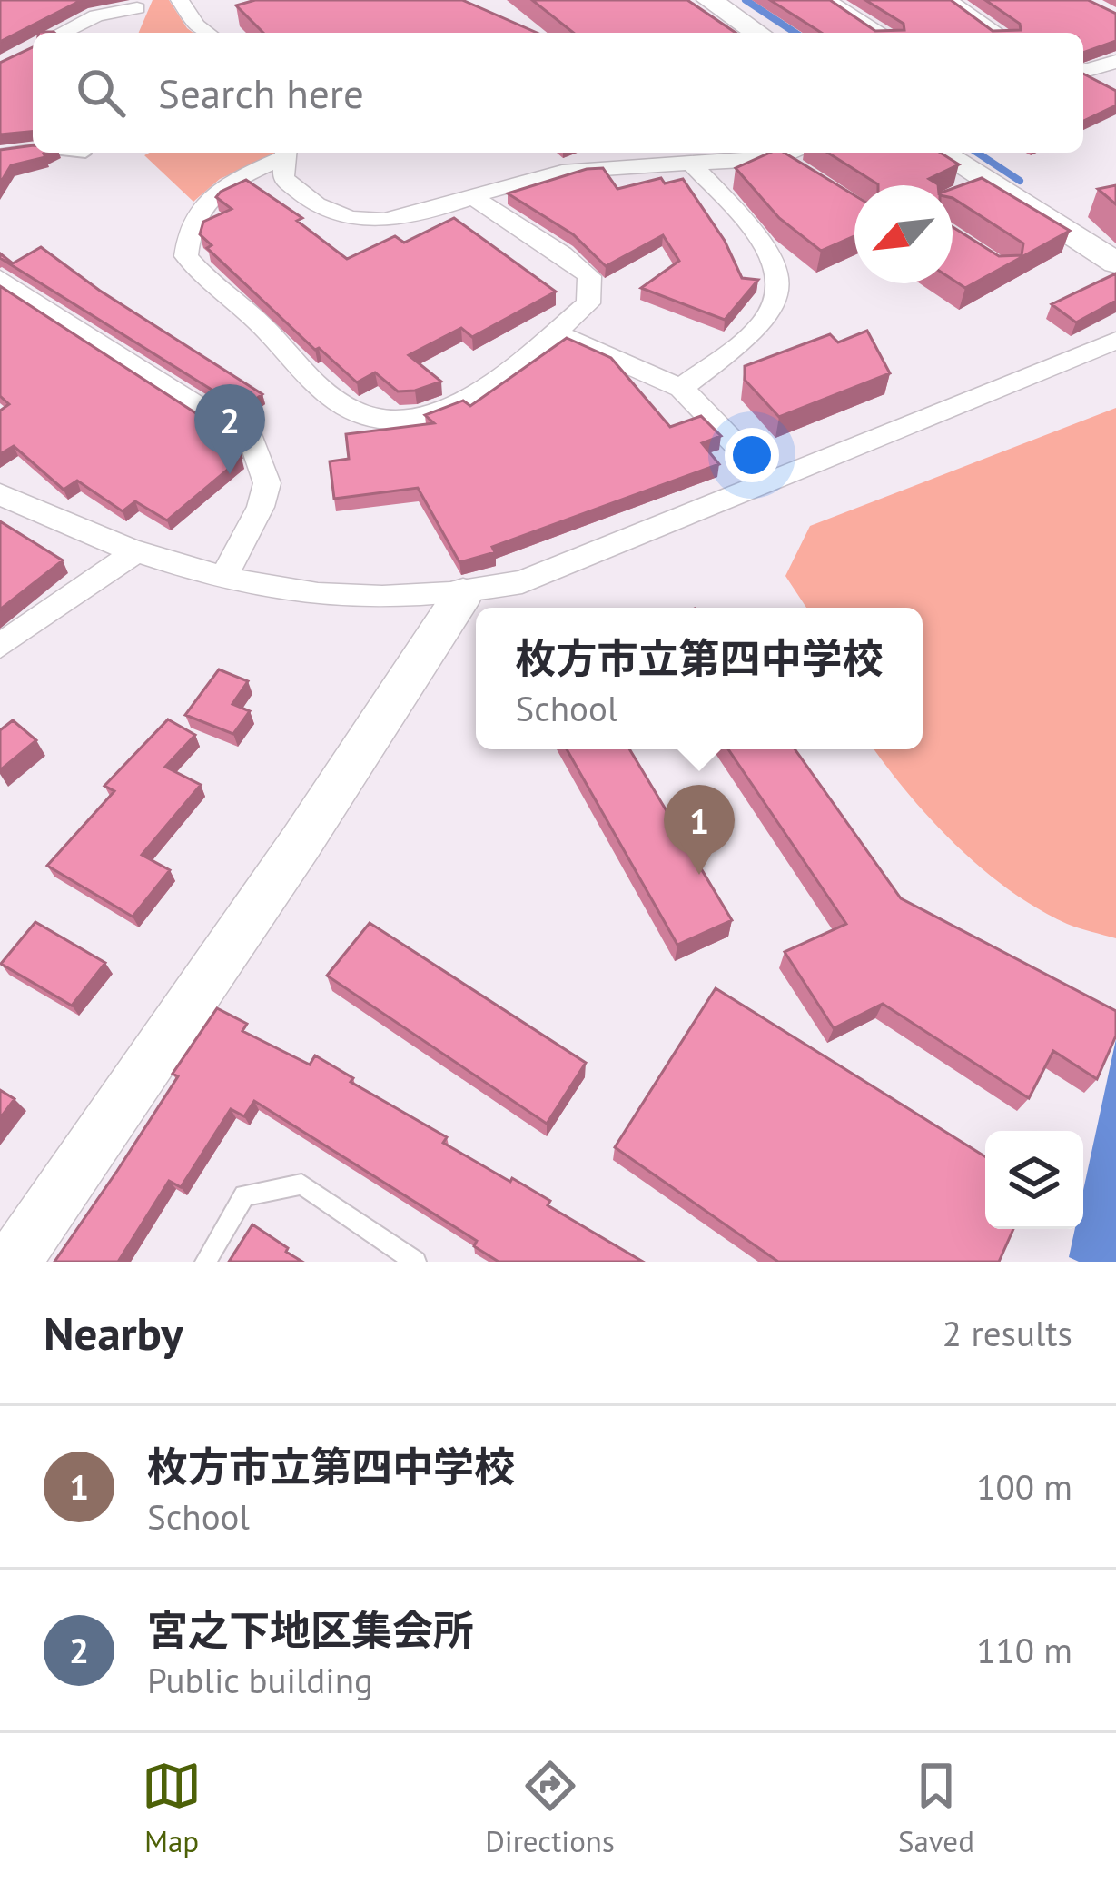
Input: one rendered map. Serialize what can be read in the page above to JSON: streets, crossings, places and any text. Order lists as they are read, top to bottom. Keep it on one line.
{"north":"bottom left","page":{"search":"Search here","pins":["2","1"],"popup":["枚方市立第四中学校","School"],"heading":["Nearby","2 results"],"list":[{"mark":"1","name":"枚方市立第四中学校","note":"School","value":"100 m"},{"mark":"2","name":"宮之下地区集会所","note":"Public building","value":"110 m"}],"nav":["Map","Directions","Saved"]}}
